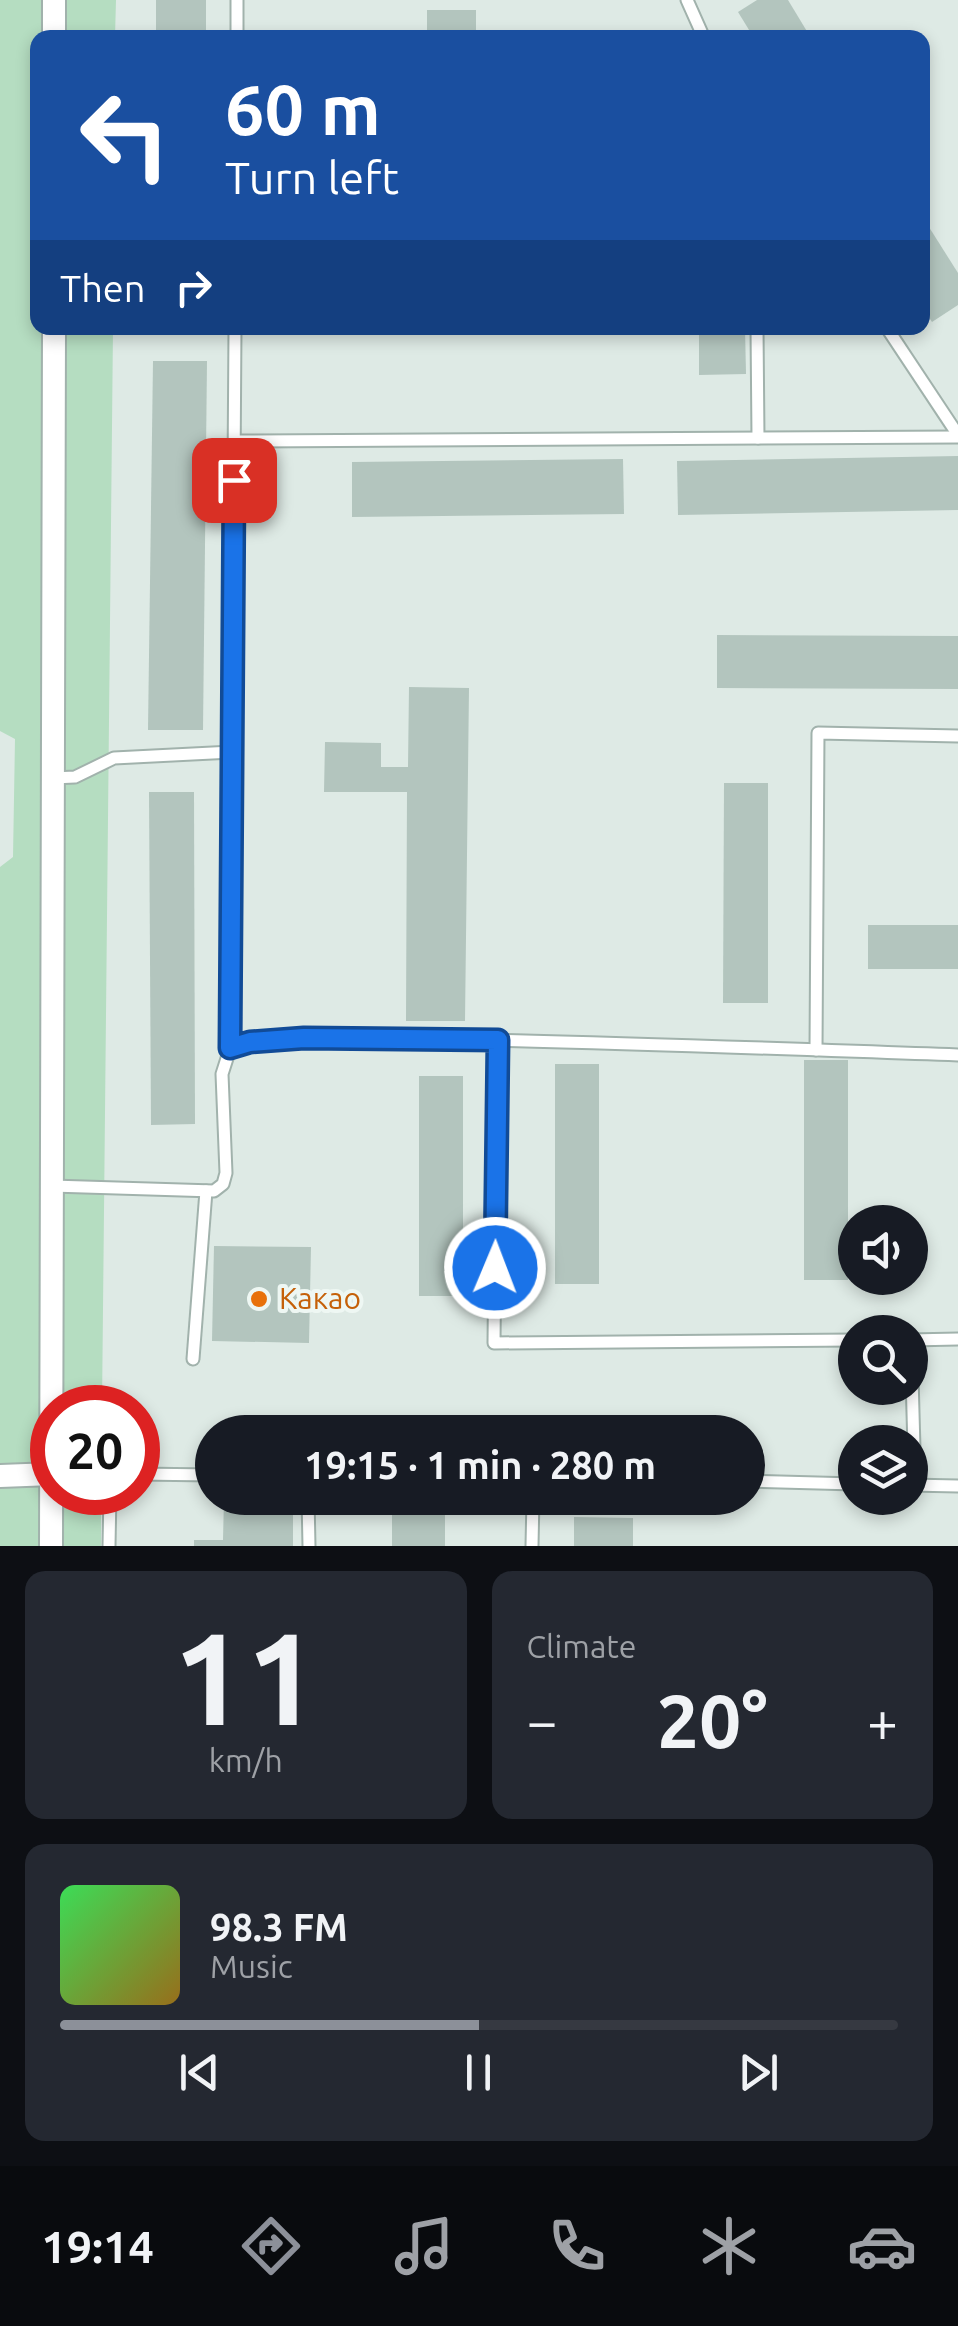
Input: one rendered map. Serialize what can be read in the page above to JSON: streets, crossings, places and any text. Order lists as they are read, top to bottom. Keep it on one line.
{"places":["Какао"],"page":{"turn":["60 m","Turn left"],"then":"Then","limit":"20","trip":"19:15 · 1 min · 280 m","tile":[["11","km/h"],"Climate"],"heat":["−","20°","+"],"song":["98.3 FM","Music"],"tabs":"19:14"}}
